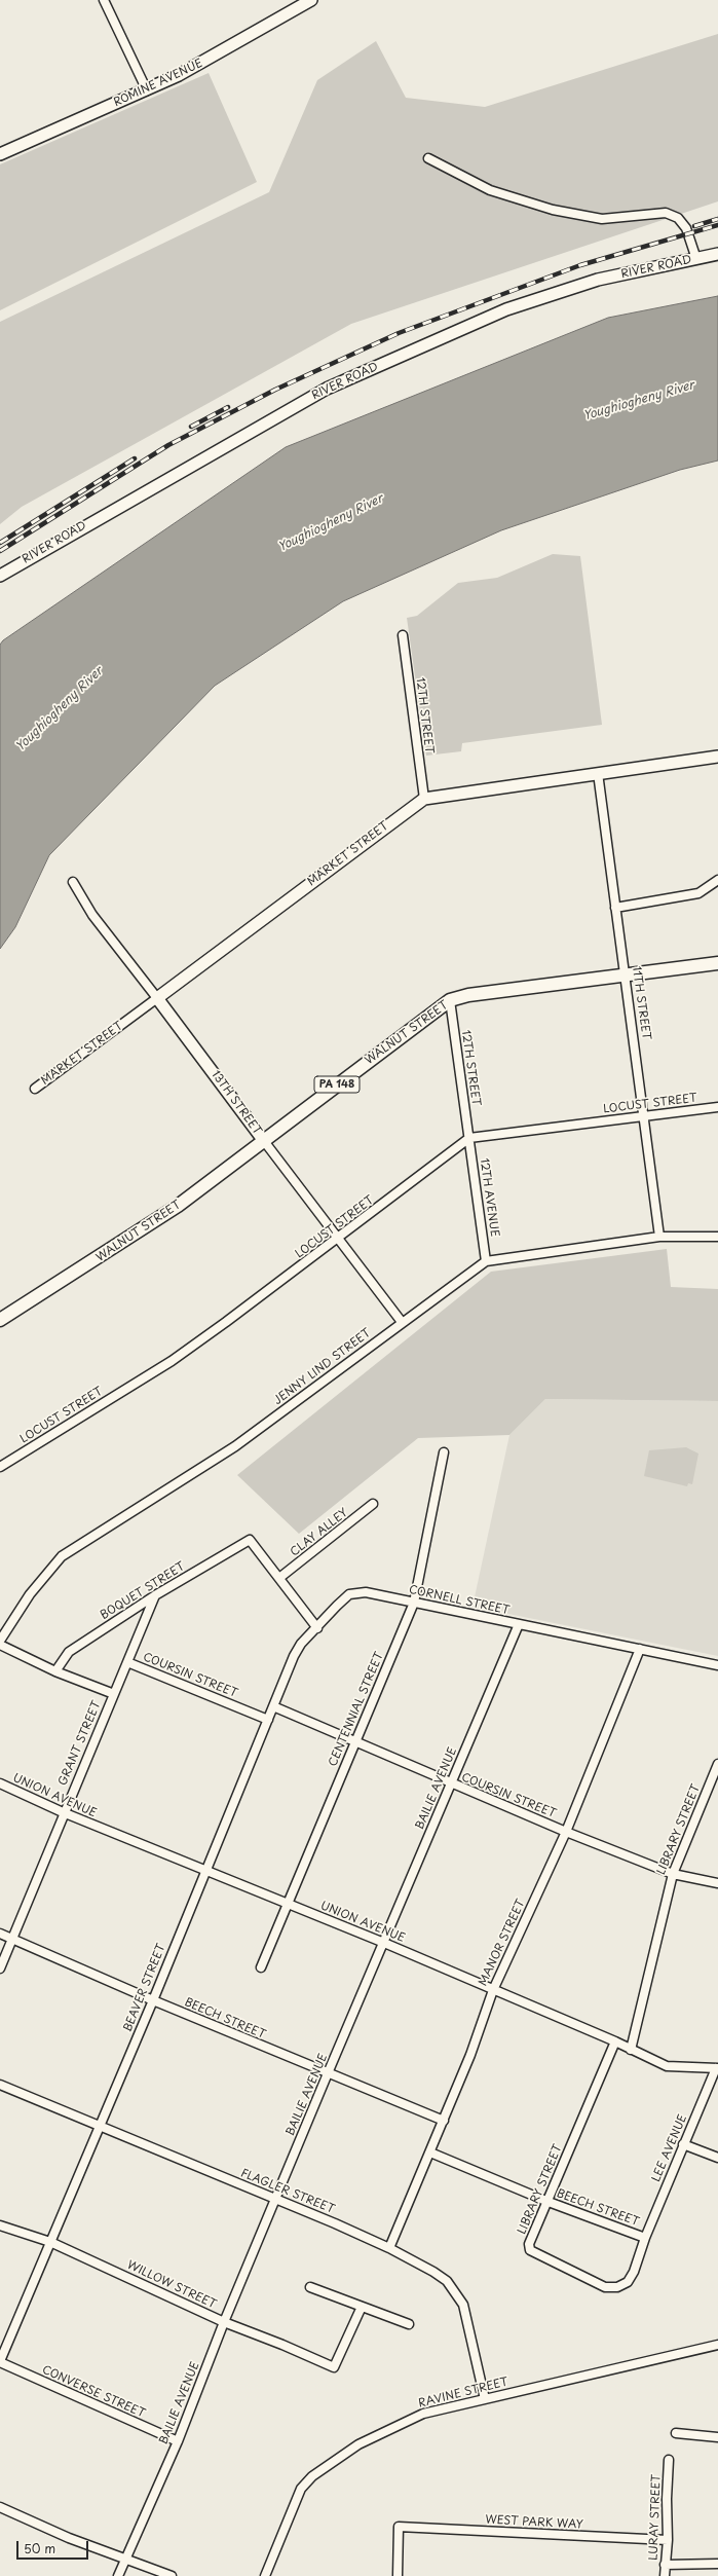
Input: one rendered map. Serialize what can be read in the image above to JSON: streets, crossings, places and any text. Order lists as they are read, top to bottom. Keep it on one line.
{"streets":{"main road":["WALNUT STREET","PA 148"],"street":["ROMINE AVENUE","RIVER ROAD","12TH STREET","MARKET STREET","11TH STREET","13TH STREET","LOCUST STREET","12TH AVENUE","JENNY LIND STREET","CLAY ALLEY","BOQUET STREET","CORNELL STREET","COURSIN STREET","CENTENNIAL STREET","GRANT STREET","BAILIE AVENUE","UNION AVENUE","LIBRARY STREET","MANOR STREET","BEAVER STREET","BEECH STREET","LEE AVENUE","FLAGLER STREET","WILLOW STREET","CONVERSE STREET","RAVINE STREET","LURAY STREET","WEST PARK WAY"]},"crossings":[["12TH STREET","MARKET STREET"],["12TH STREET","WALNUT STREET"],["12TH STREET","LOCUST STREET"],["12TH STREET","12TH AVENUE"],["MARKET STREET","11TH STREET"],["MARKET STREET","13TH STREET"],["11TH STREET","WALNUT STREET"],["11TH STREET","LOCUST STREET"],["11TH STREET","JENNY LIND STREET"],["WALNUT STREET","13TH STREET"],["13TH STREET","LOCUST STREET"],["13TH STREET","JENNY LIND STREET"],["LOCUST STREET","12TH AVENUE"],["12TH AVENUE","JENNY LIND STREET"],["CLAY ALLEY","BOQUET STREET"],["BOQUET STREET","GRANT STREET"],["CORNELL STREET","CENTENNIAL STREET"],["CORNELL STREET","BAILIE AVENUE"],["CORNELL STREET","MANOR STREET"],["CORNELL STREET","BEAVER STREET"],["COURSIN STREET","CENTENNIAL STREET"],["COURSIN STREET","GRANT STREET"],["COURSIN STREET","BAILIE AVENUE"],["COURSIN STREET","LIBRARY STREET"],["COURSIN STREET","MANOR STREET"],["COURSIN STREET","BEAVER STREET"],["CENTENNIAL STREET","UNION AVENUE"],["GRANT STREET","UNION AVENUE"],["GRANT STREET","BEECH STREET"],["BAILIE AVENUE","UNION AVENUE"],["BAILIE AVENUE","BEECH STREET"],["BAILIE AVENUE","FLAGLER STREET"],["BAILIE AVENUE","WILLOW STREET"],["BAILIE AVENUE","CONVERSE STREET"],["UNION AVENUE","LIBRARY STREET"],["UNION AVENUE","MANOR STREET"],["UNION AVENUE","BEAVER STREET"],["UNION AVENUE","LEE AVENUE"],["LIBRARY STREET","BEECH STREET"],["LIBRARY STREET","LEE AVENUE"],["MANOR STREET","BEECH STREET"],["MANOR STREET","FLAGLER STREET"],["BEAVER STREET","BEECH STREET"],["BEAVER STREET","FLAGLER STREET"],["BEAVER STREET","WILLOW STREET"],["BEAVER STREET","CONVERSE STREET"],["BEECH STREET","LEE AVENUE"],["FLAGLER STREET","RAVINE STREET"],["LURAY STREET","WEST PARK WAY"]],"water":["Youghiogheny River"],"scale_bar":"50 m"}
